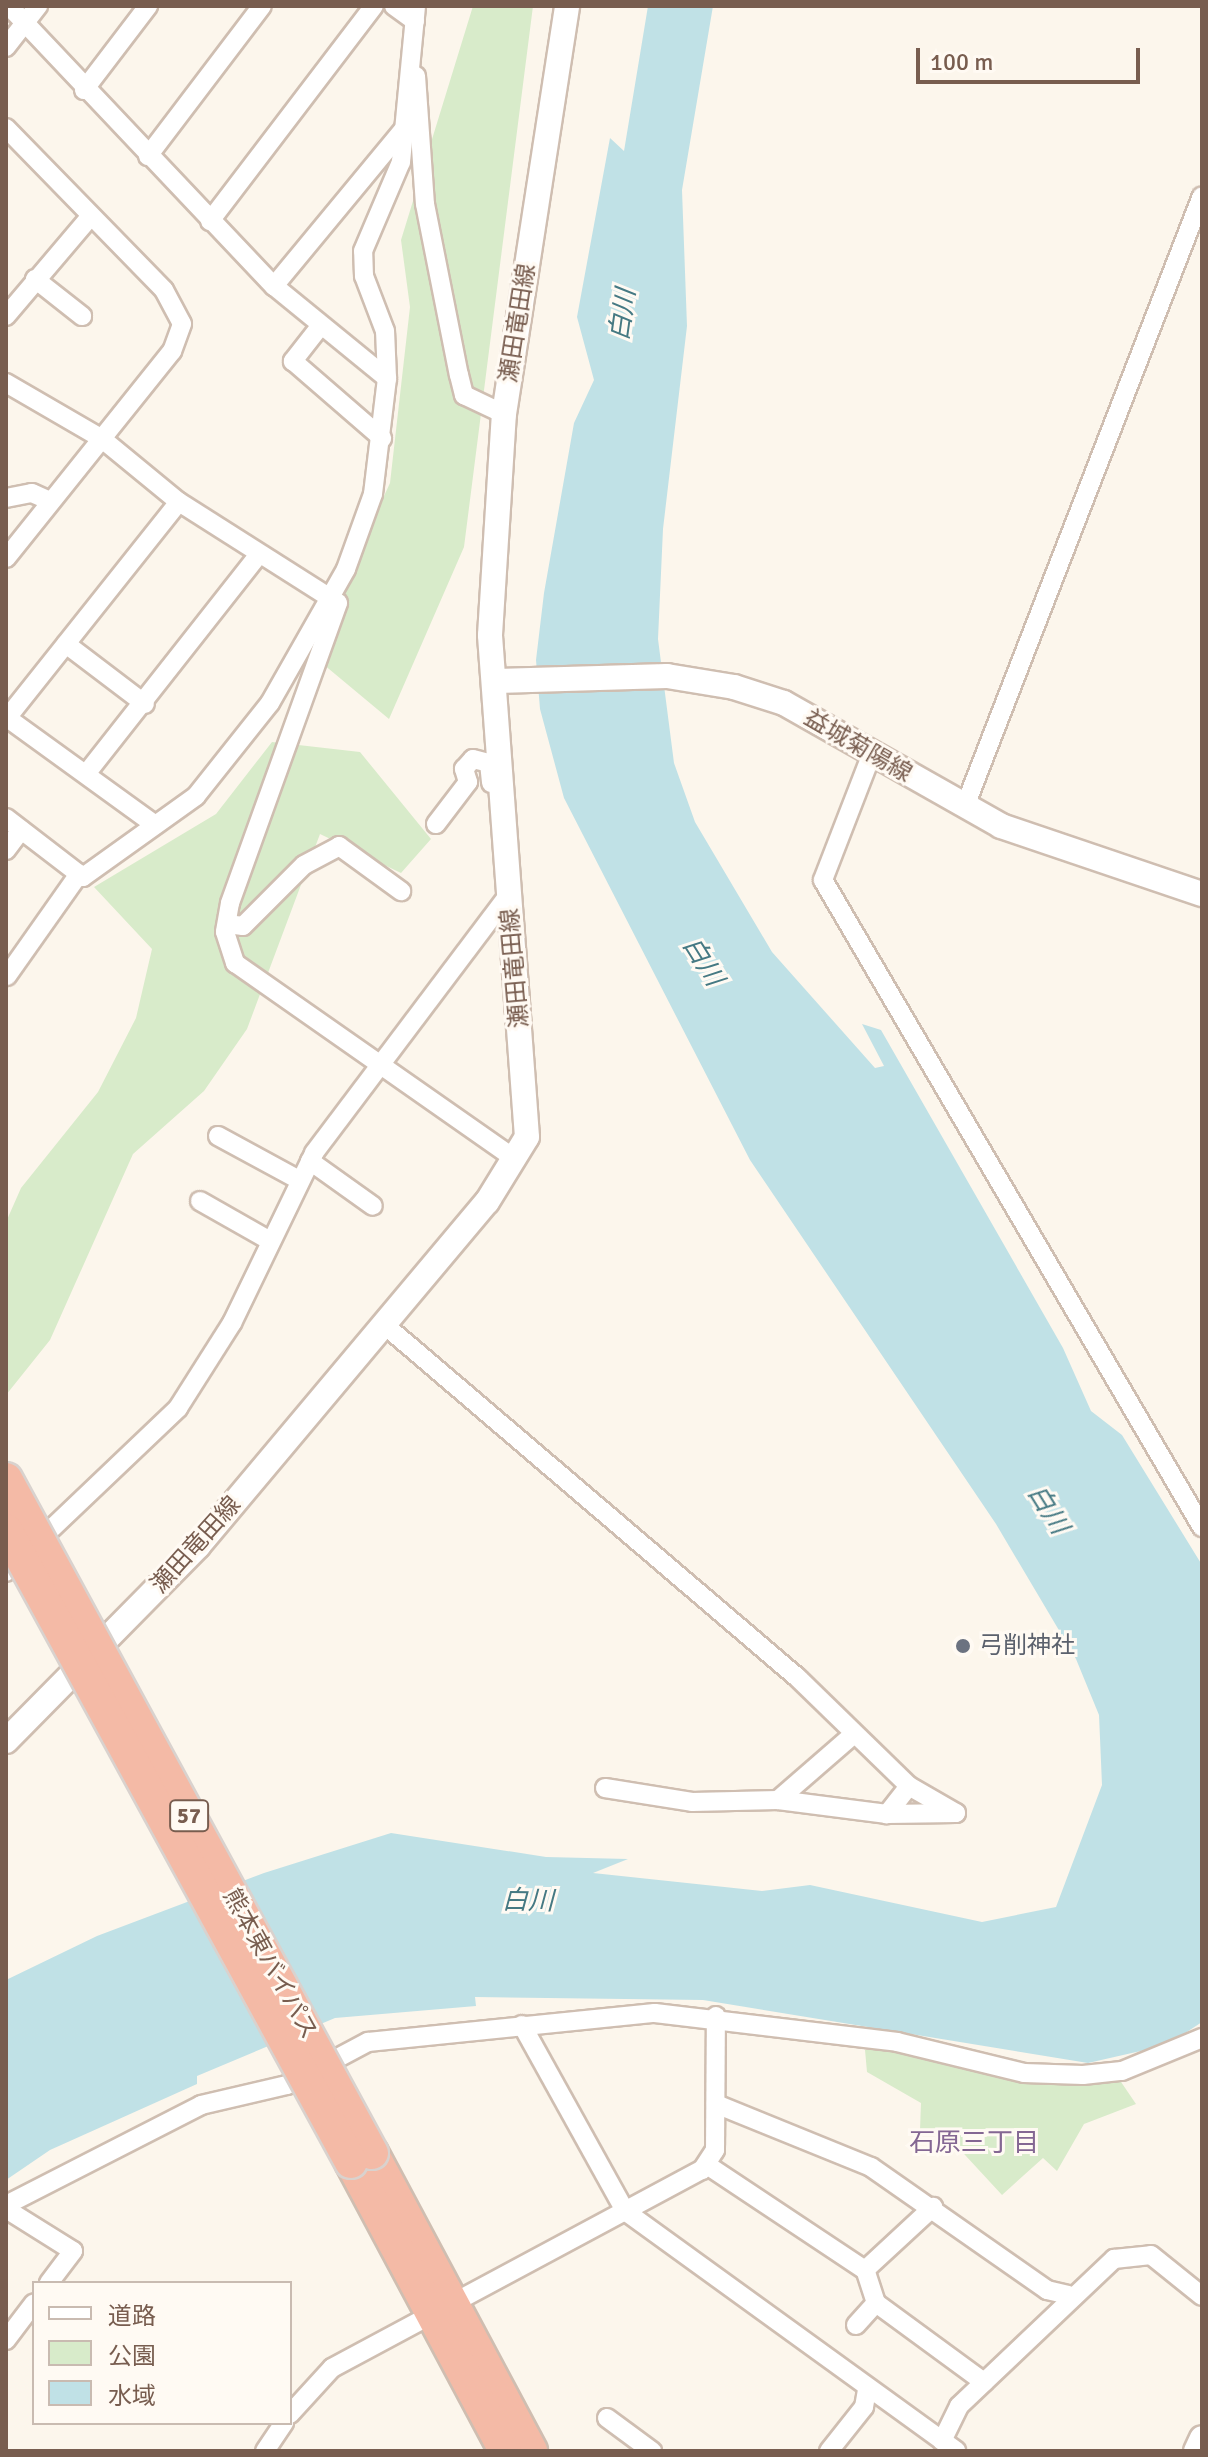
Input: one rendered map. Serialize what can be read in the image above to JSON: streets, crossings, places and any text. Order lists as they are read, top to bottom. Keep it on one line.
{"streets":{"highway":["57","熊本東バイパス"],"main road":["瀬田竜田線","益城菊陽線"]},"crossings":[["瀬田竜田線","益城菊陽線"]],"districts":["石原三丁目"],"water":["白川"],"places":["弓削神社"],"legend":["道路","公園","水域"],"scale_bar":"100 m"}
